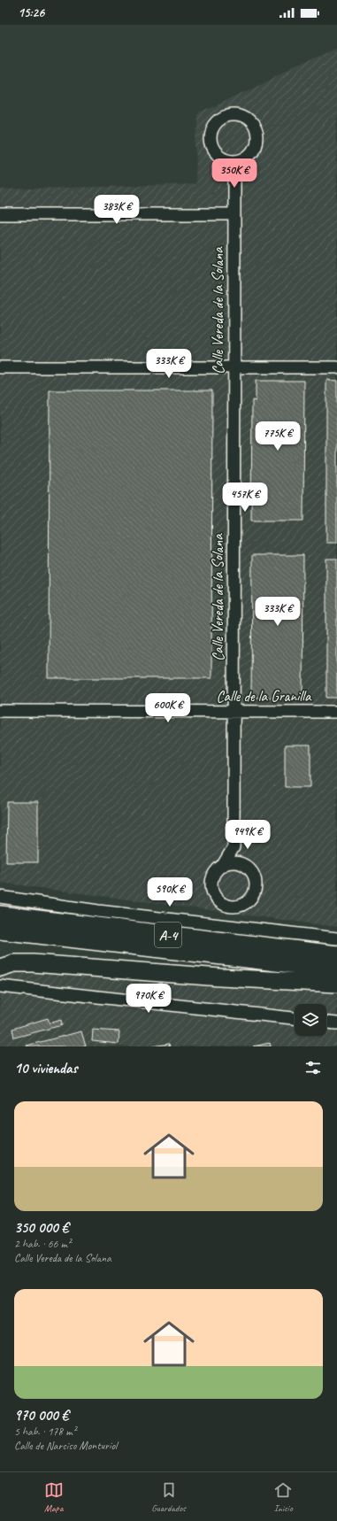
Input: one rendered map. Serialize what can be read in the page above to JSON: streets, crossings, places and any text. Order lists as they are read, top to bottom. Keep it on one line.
{"streets":{"highway":["A-4"],"street":["Calle Vereda de la Solana","Calle de la Granilla"]},"crossings":[["Calle Vereda de la Solana","Calle de la Granilla"]],"page":{"status":"15:26","price":["350K €","383K €","333K €","775K €","457K €","333K €","600K €","949K €","590K €","970K €"],"heading":"10 viviendas","list":[{"name":"350 000 €","note":"2 hab. · 66 m² · Calle Vereda de la Solana"},{"name":"970 000 €","note":"5 hab. · 178 m² · Calle de Narciso Monturiol"}],"tabs":["Mapa","Guardados","Inicio"]}}
